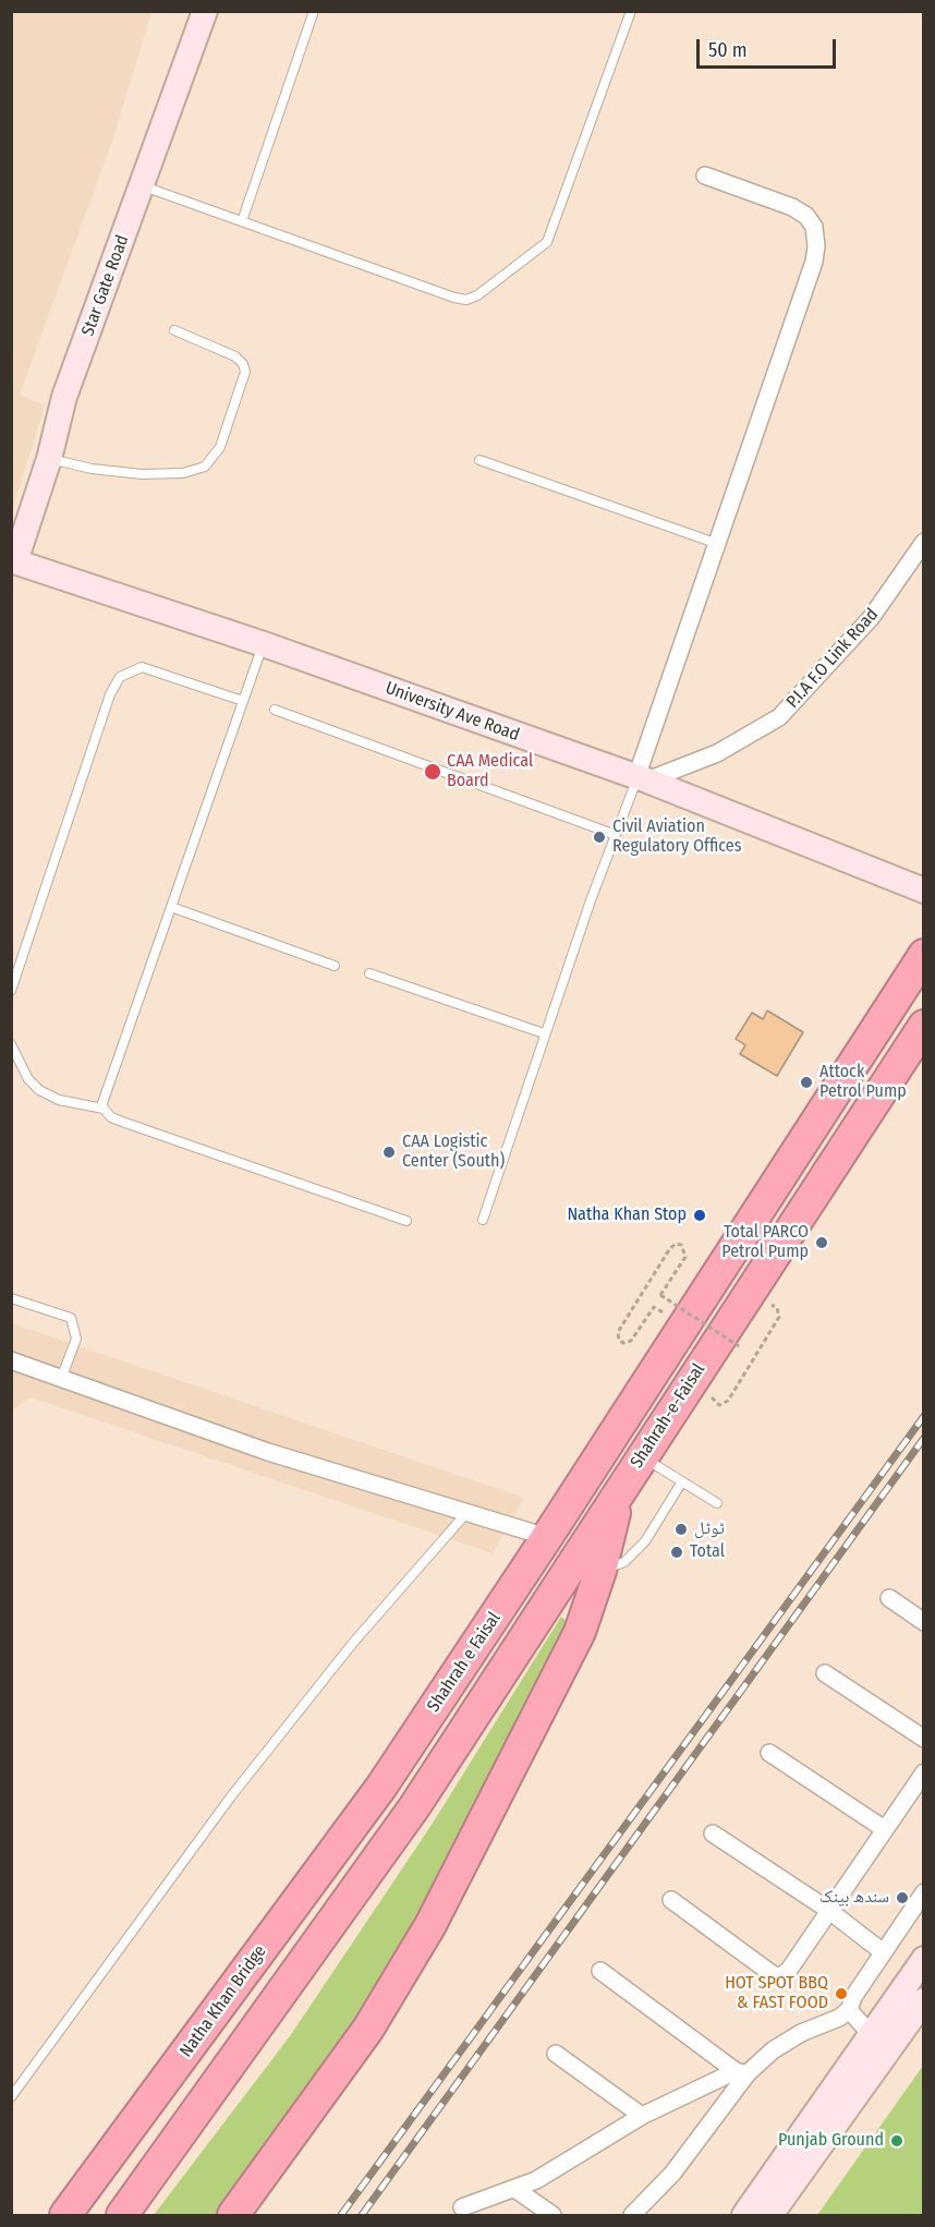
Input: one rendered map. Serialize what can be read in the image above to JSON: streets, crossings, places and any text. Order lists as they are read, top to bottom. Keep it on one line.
{"streets":{"highway":["Shahrah-e-Faisal","Shahrah e Faisal","Natha Khan Bridge"],"street":["Star Gate Road","P.I.A F.O Link Road","University Ave Road"]},"crossings":[["Star Gate Road","University Ave Road"],["P.I.A F.O Link Road","University Ave Road"],["Shahrah-e-Faisal","Shahrah e Faisal"],["Shahrah e Faisal","Natha Khan Bridge"]],"places":["CAA Medical Board","Civil Aviation Regulatory Offices","Attock Petrol Pump","CAA Logistic Center (South)","Natha Khan Stop","Total PARCO Petrol Pump","ٹوٹل","Total","سندھ بینک","HOT SPOT BBQ & FAST FOOD","Punjab Ground"],"scale_bar":"50 m"}
